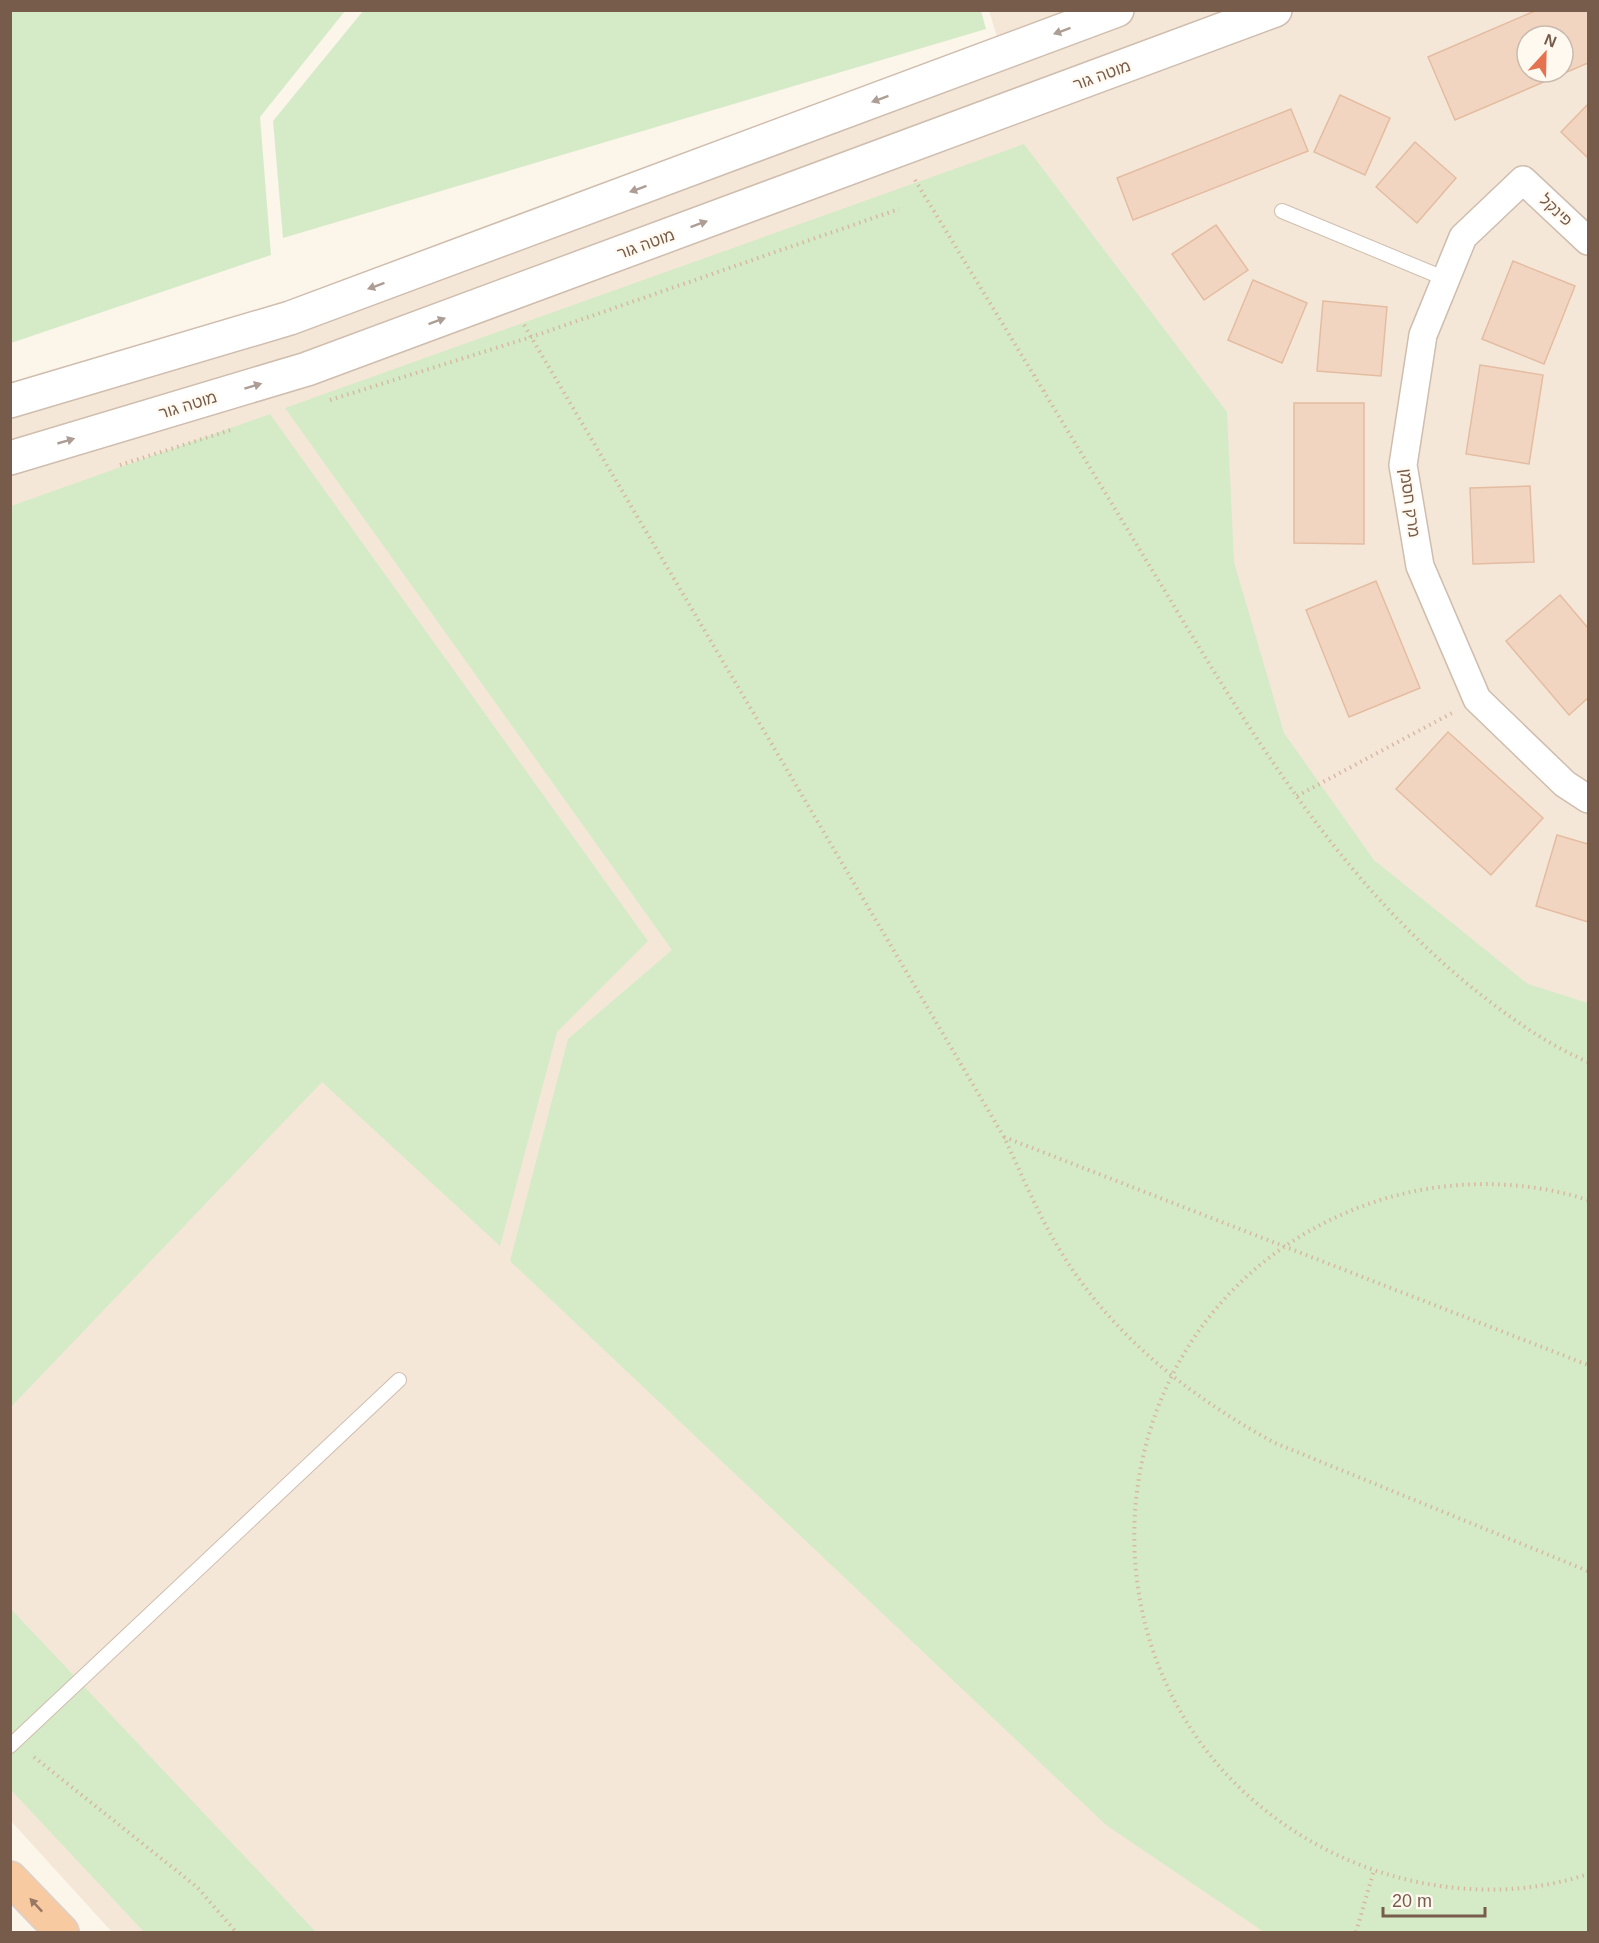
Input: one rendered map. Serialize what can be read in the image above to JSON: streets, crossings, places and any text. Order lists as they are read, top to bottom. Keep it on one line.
{"streets":{"street":["מוטה גור","פינקל","מרק חסמן"]},"crossings":[["פינקל","מרק חסמן"]],"scale_bar":"20 m","north":"top"}
